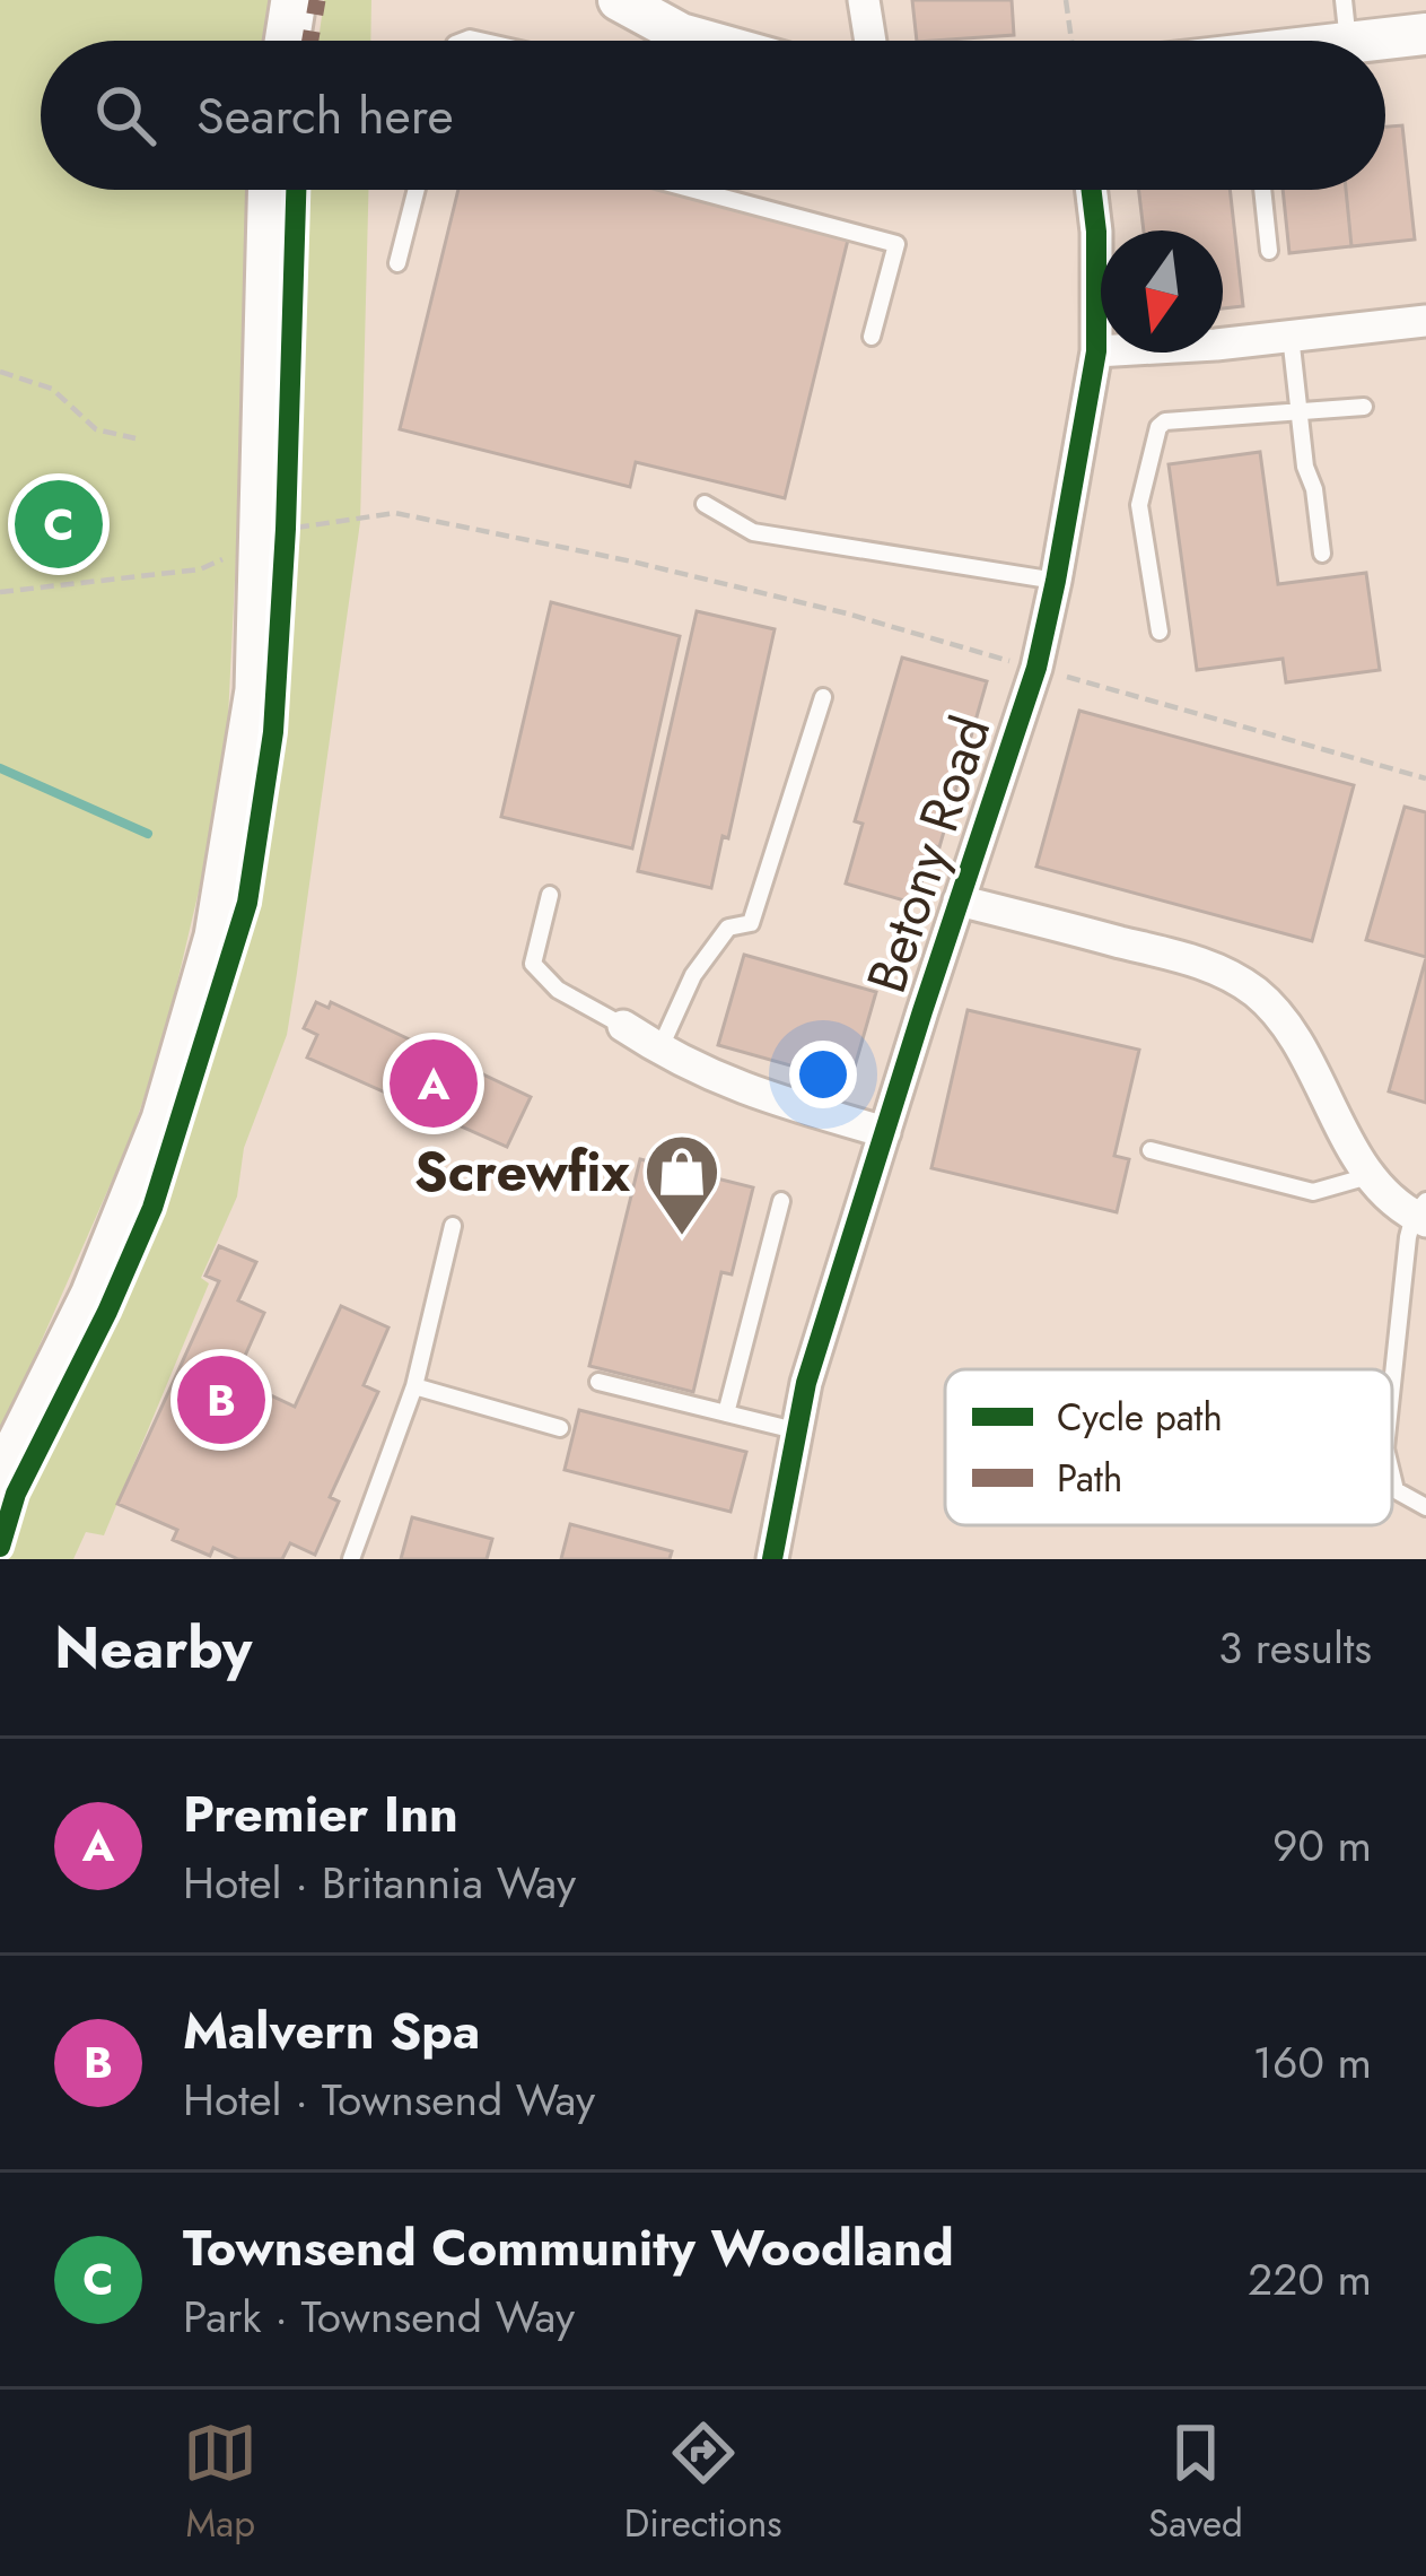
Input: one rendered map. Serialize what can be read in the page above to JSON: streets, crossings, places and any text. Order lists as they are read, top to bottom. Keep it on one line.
{"streets":{"street":["Betony Road"]},"places":{"shop":["Screwfix"]},"legend":["Cycle path","Path"],"north":"bottom","page":{"search":"Search here","pins":["C","A","B"],"heading":["Nearby","3 results"],"list":[{"mark":"A","name":"Premier Inn","note":"Hotel · Britannia Way","value":"90 m"},{"mark":"B","name":"Malvern Spa","note":"Hotel · Townsend Way","value":"160 m"},{"mark":"C","name":"Townsend Community Woodland","note":"Park · Townsend Way","value":"220 m"}],"nav":["Map","Directions","Saved"]}}
